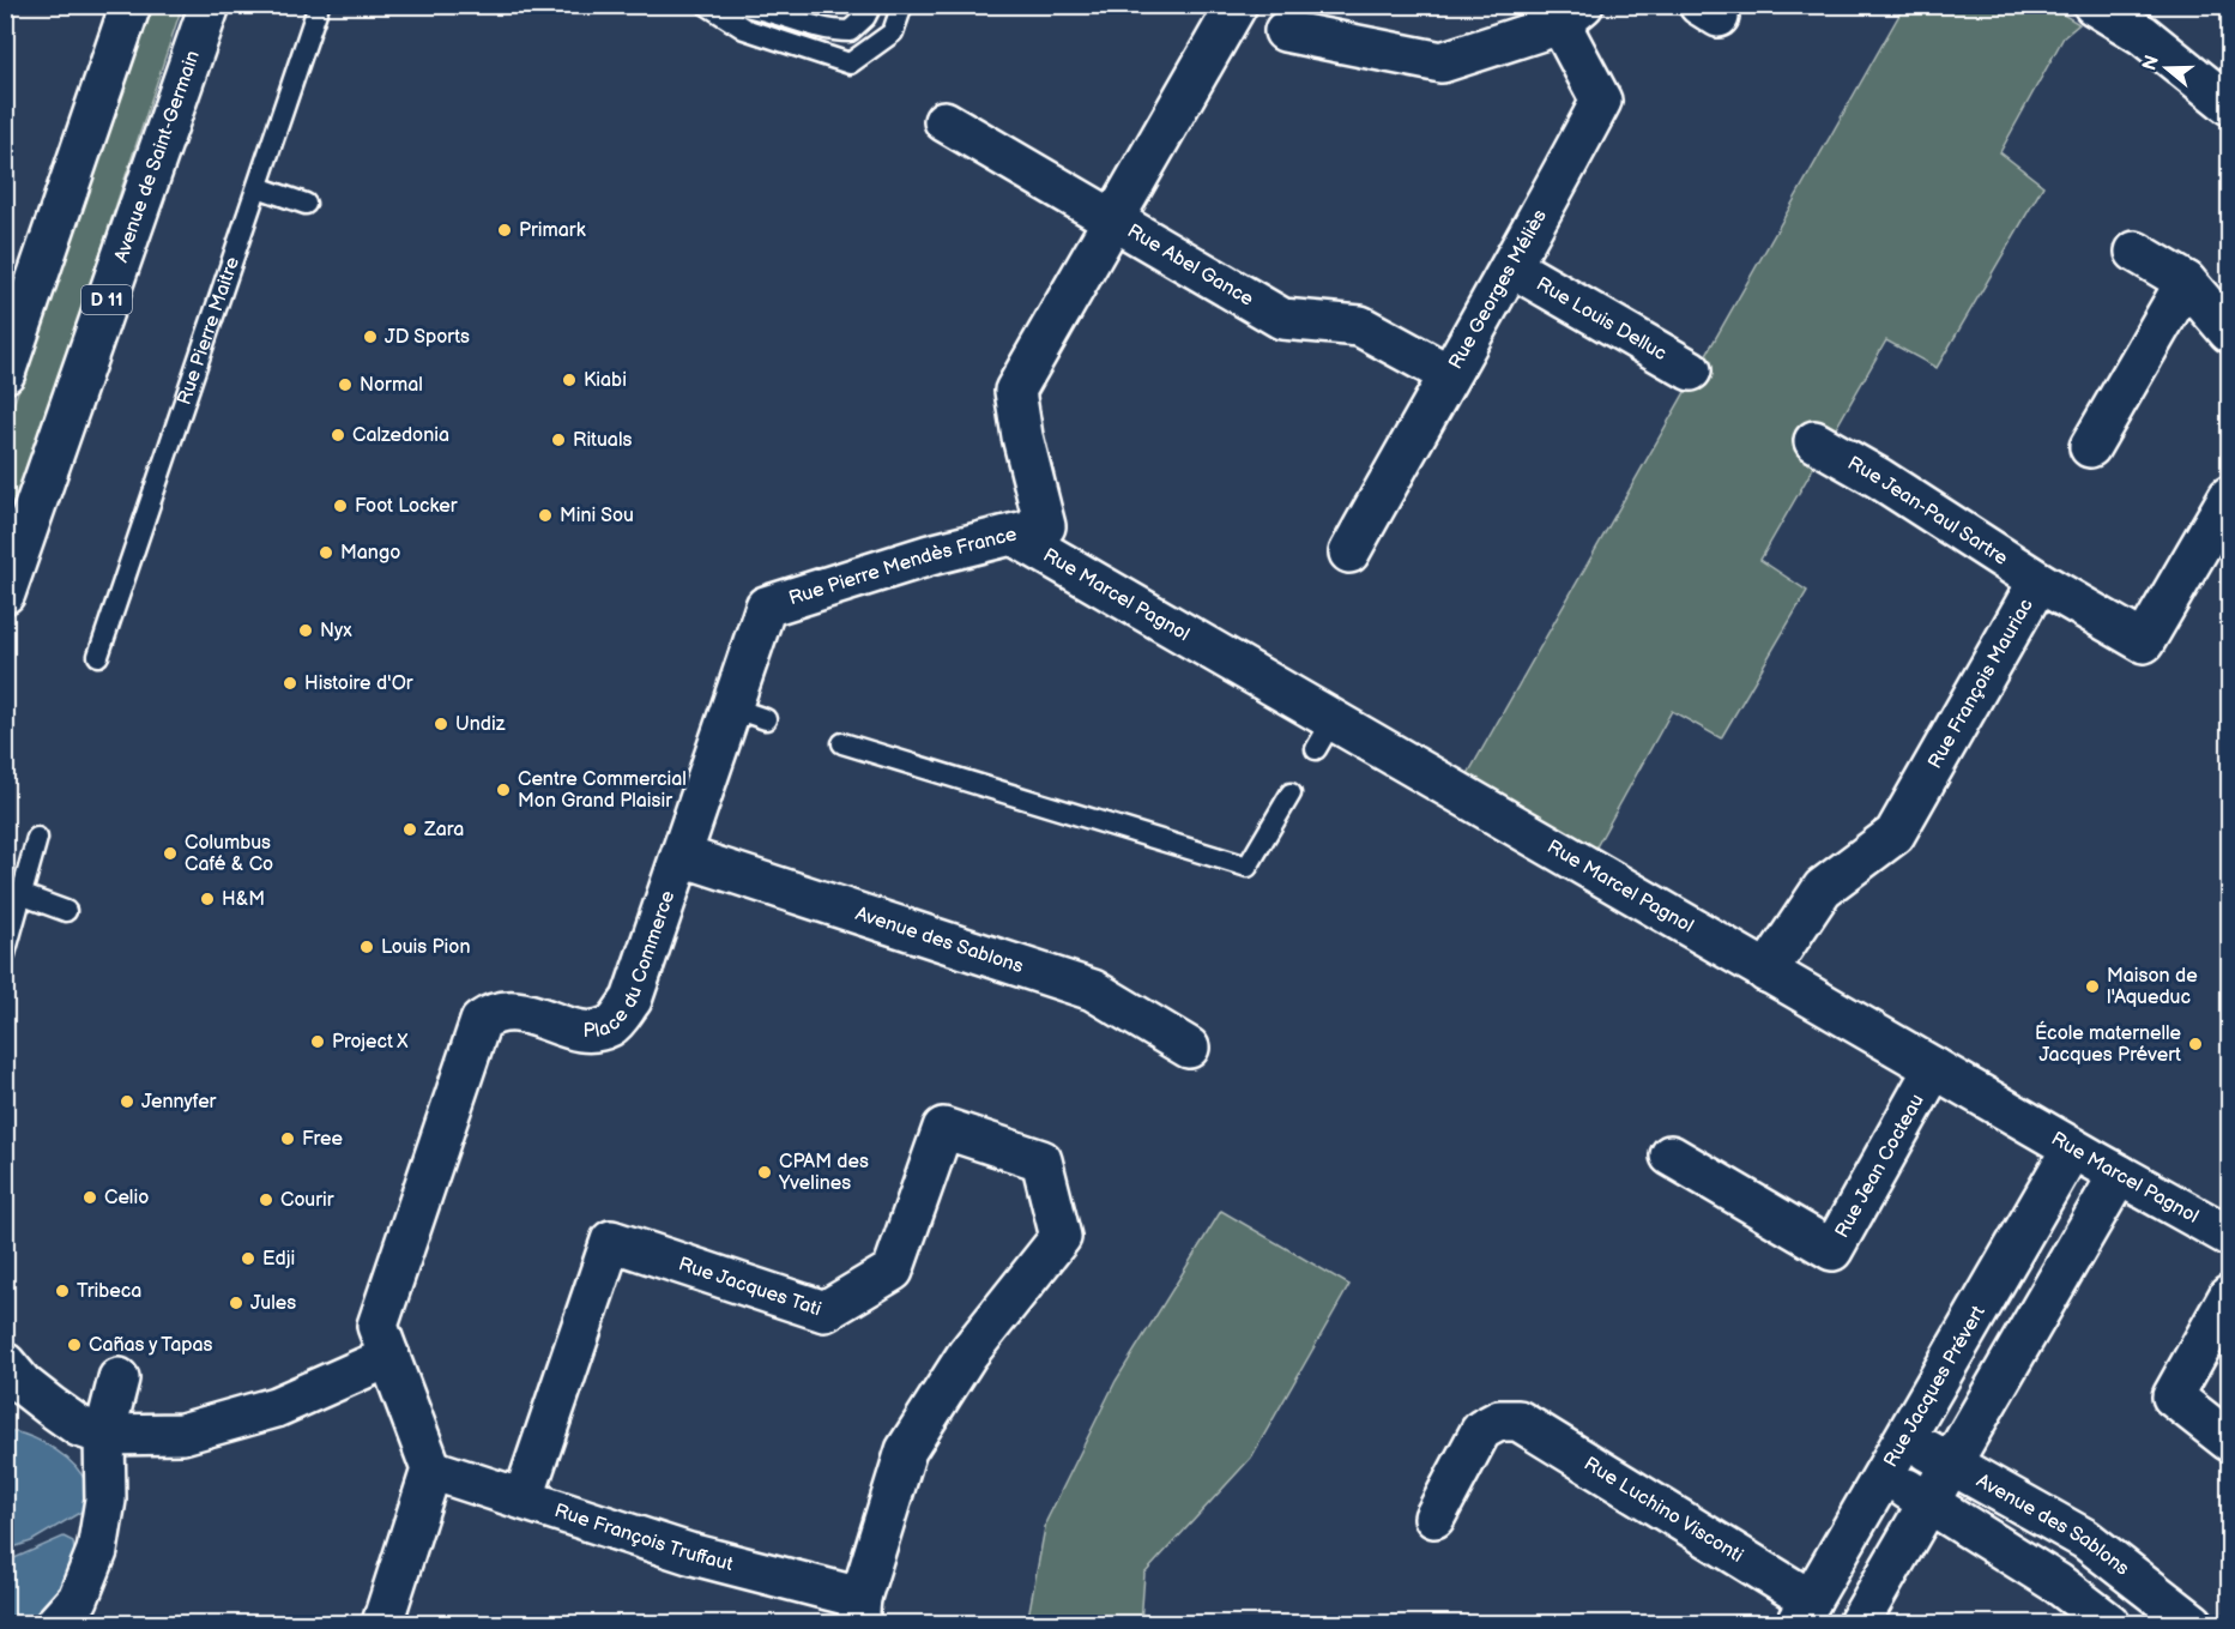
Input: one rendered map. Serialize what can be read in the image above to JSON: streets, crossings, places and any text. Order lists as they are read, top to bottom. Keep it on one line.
{"streets":{"street":["Avenue de Saint-Germain","Rue Abel Gance","Rue Georges Méliès","D 11","Rue Louis Delluc","Rue Jean-Paul Sartre","Rue Pierre Mendès France","Rue Marcel Pagnol","Rue François Mauriac","Avenue des Sablons","Place du Commerce","Rue Jean Cocteau","Rue Jacques Tati","Rue Jacques Prévert","Rue Luchino Visconti","Rue François Truffaut"],"lane":["Rue Pierre Maitre"]},"crossings":[["Rue Abel Gance","Rue Georges Méliès"],["Rue Abel Gance","Rue Pierre Mendès France"],["Rue Georges Méliès","Rue Louis Delluc"],["Rue Jean-Paul Sartre","Rue François Mauriac"],["Rue Pierre Mendès France","Rue Marcel Pagnol"],["Rue Pierre Mendès France","Avenue des Sablons"],["Rue Pierre Mendès France","Place du Commerce"],["Rue Marcel Pagnol","Rue François Mauriac"],["Rue Marcel Pagnol","Rue Jean Cocteau"],["Rue Marcel Pagnol","Rue Jacques Prévert"],["Avenue des Sablons","Place du Commerce"],["Avenue des Sablons","Rue Jacques Prévert"],["Rue Jacques Tati","Rue François Truffaut"],["Rue Jacques Prévert","Rue Luchino Visconti"]],"places":["Primark","JD Sports","Kiabi","Normal","Calzedonia","Rituals","Foot Locker","Mini Sou","Mango","Nyx","Histoire d'Or","Undiz","Centre Commercial Mon Grand Plaisir","Zara","Columbus Café & Co","H&M","Louis Pion","Maison de l'Aqueduc","Project X","École maternelle Jacques Prévert","Jennyfer","Free","CPAM des Yvelines","Celio","Courir","Edji","Tribeca","Jules","Cañas y Tapas"],"north":"left"}
